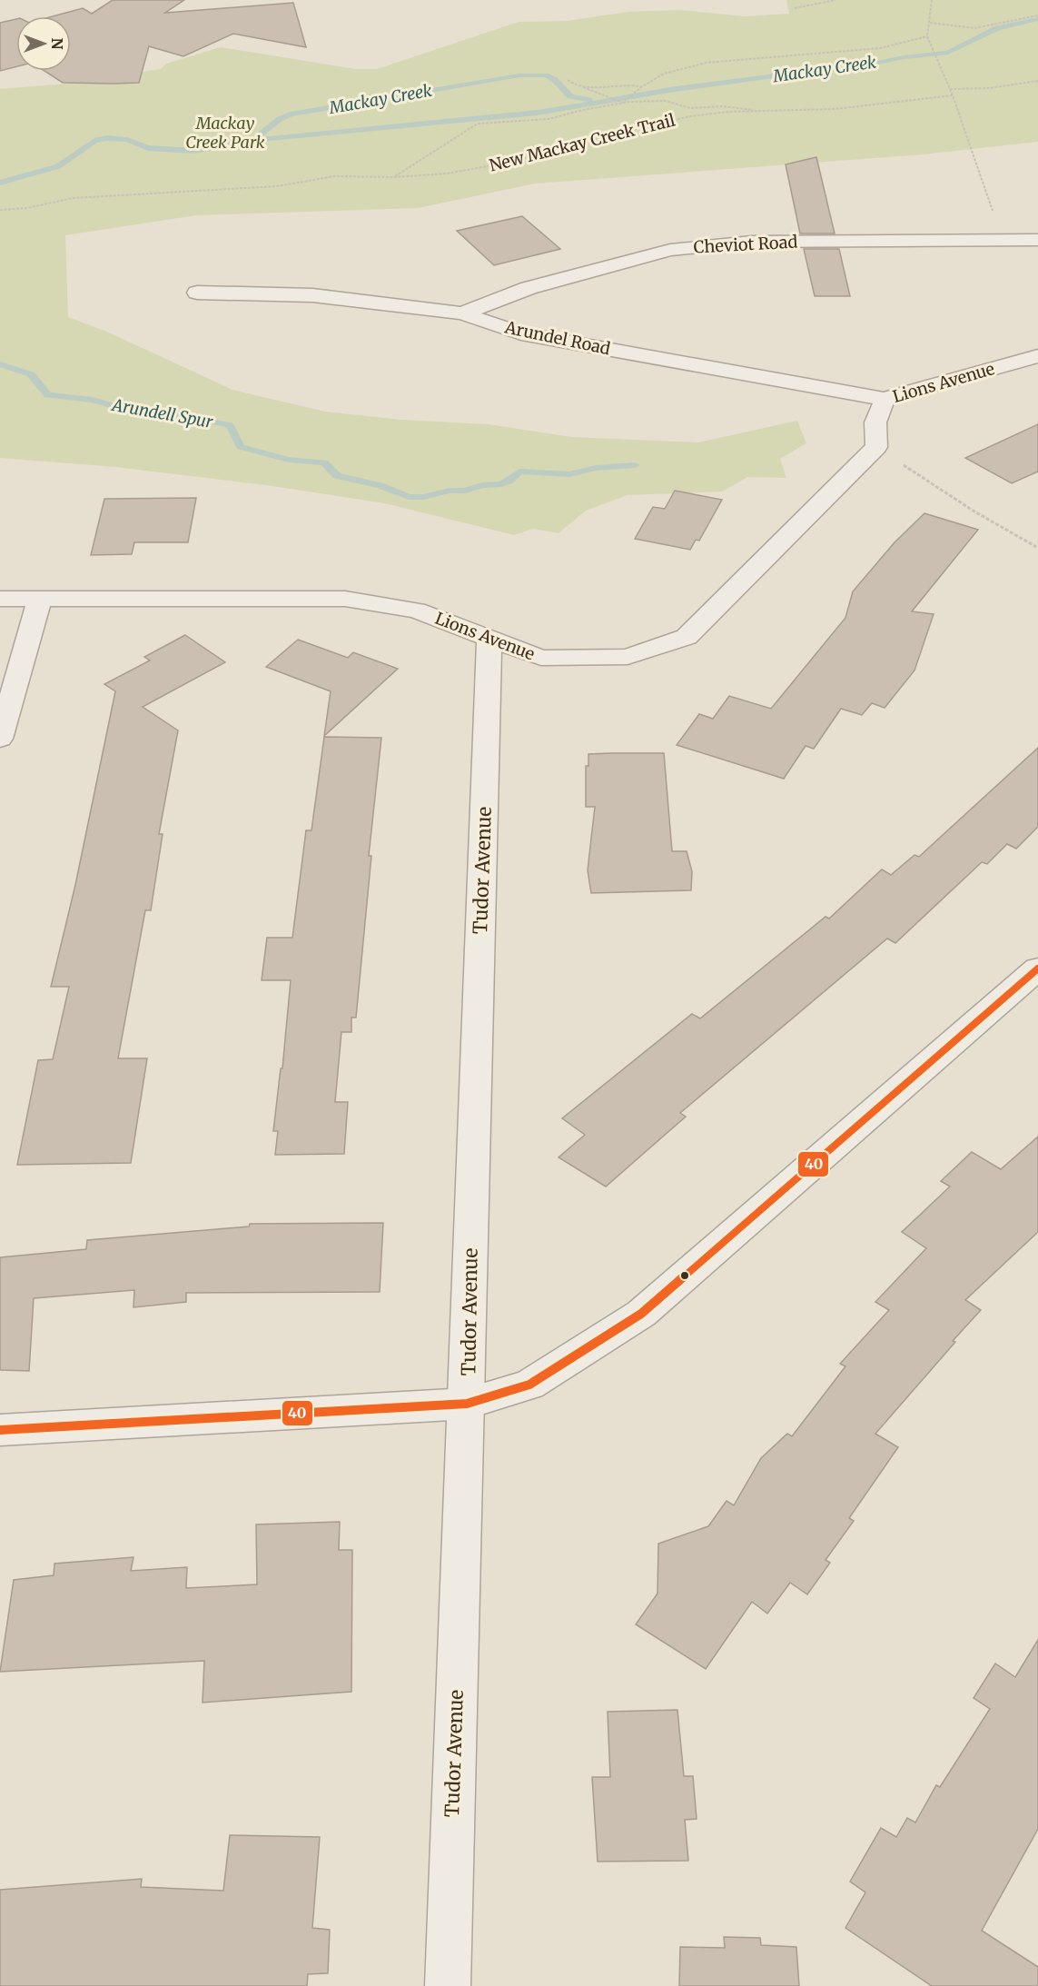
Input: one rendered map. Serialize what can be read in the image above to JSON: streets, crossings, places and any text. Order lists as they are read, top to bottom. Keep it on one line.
{"streets":{"street":["Cheviot Road","Arundel Road","Lions Avenue","Tudor Avenue"],"path":["New Mackay Creek Trail"]},"crossings":[["Cheviot Road","Arundel Road"],["Arundel Road","Lions Avenue"],["Lions Avenue","Tudor Avenue"]],"water":["Mackay Creek","Arundell Spur"],"parks":["Mackay Creek Park"],"lines":["transit line 40"],"north":"right"}
